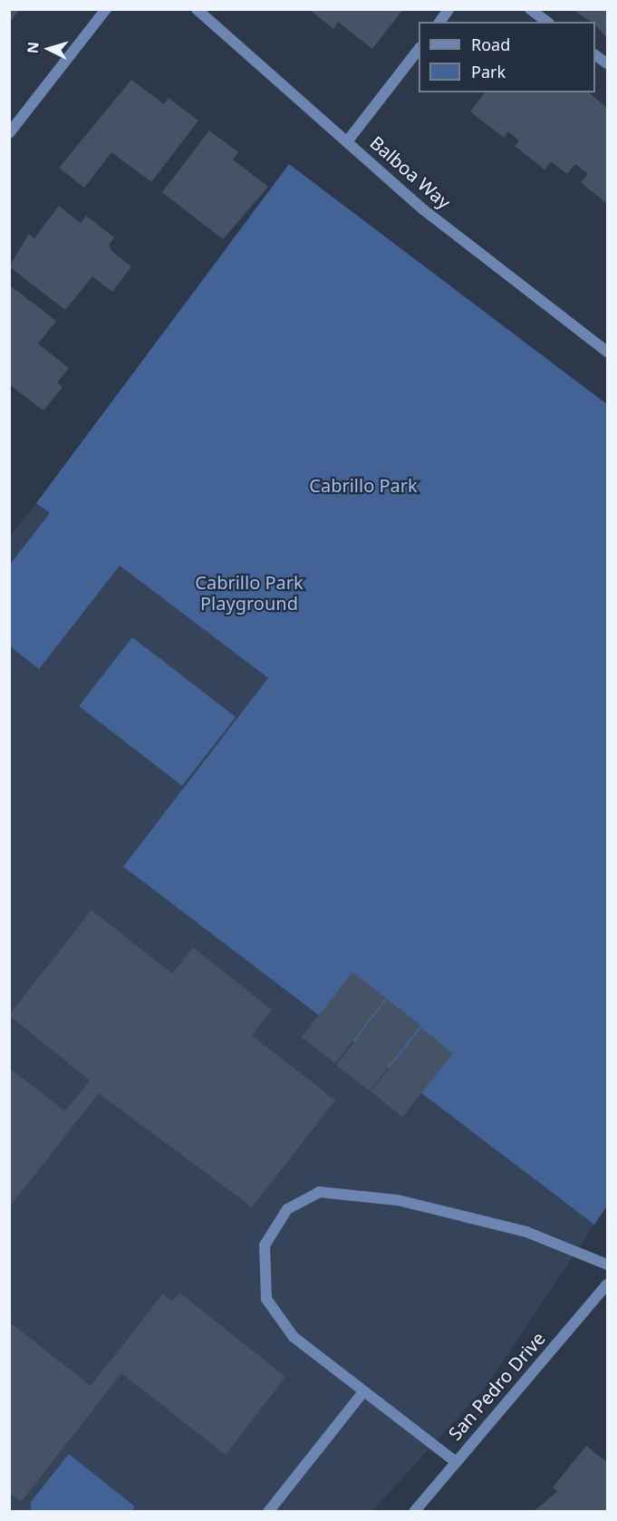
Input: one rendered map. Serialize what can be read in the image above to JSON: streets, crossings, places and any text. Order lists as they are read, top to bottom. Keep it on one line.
{"streets":{"street":["Balboa Way","San Pedro Drive"]},"parks":["Cabrillo Park","Cabrillo Park Playground"],"legend":["Road","Park"],"north":"left"}
